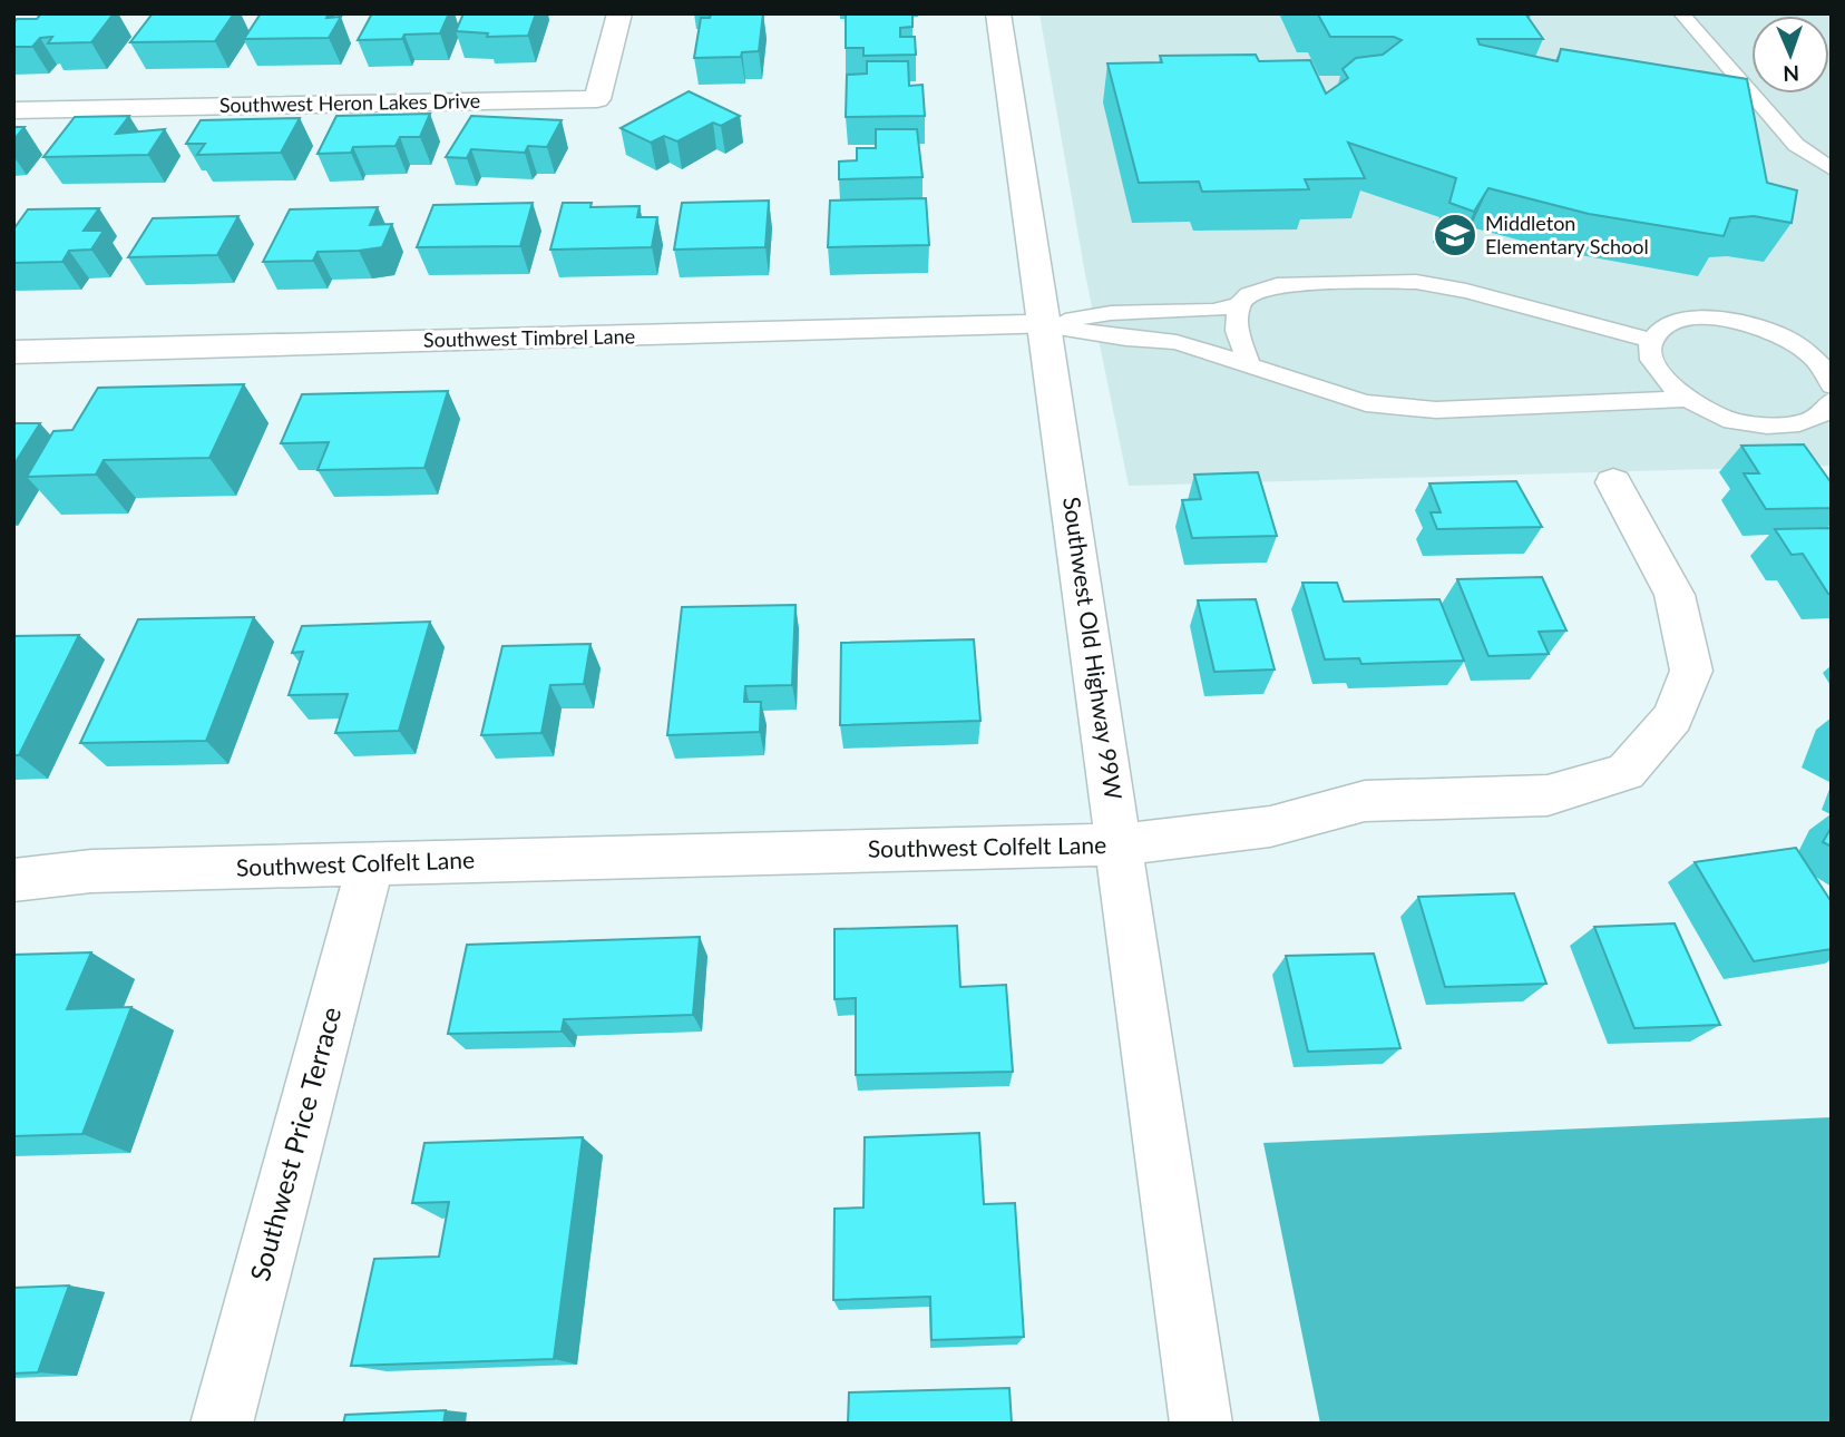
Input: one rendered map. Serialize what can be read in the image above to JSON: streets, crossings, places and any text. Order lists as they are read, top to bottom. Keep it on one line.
{"streets":{"street":["Southwest Heron Lakes Drive","Southwest Timbrel Lane","Southwest Old Highway 99W","Southwest Colfelt Lane","Southwest Price Terrace"]},"crossings":[["Southwest Timbrel Lane","Southwest Old Highway 99W"],["Southwest Old Highway 99W","Southwest Colfelt Lane"],["Southwest Colfelt Lane","Southwest Price Terrace"]],"places":{"school or university":["Middleton Elementary School"]},"north":"bottom"}
